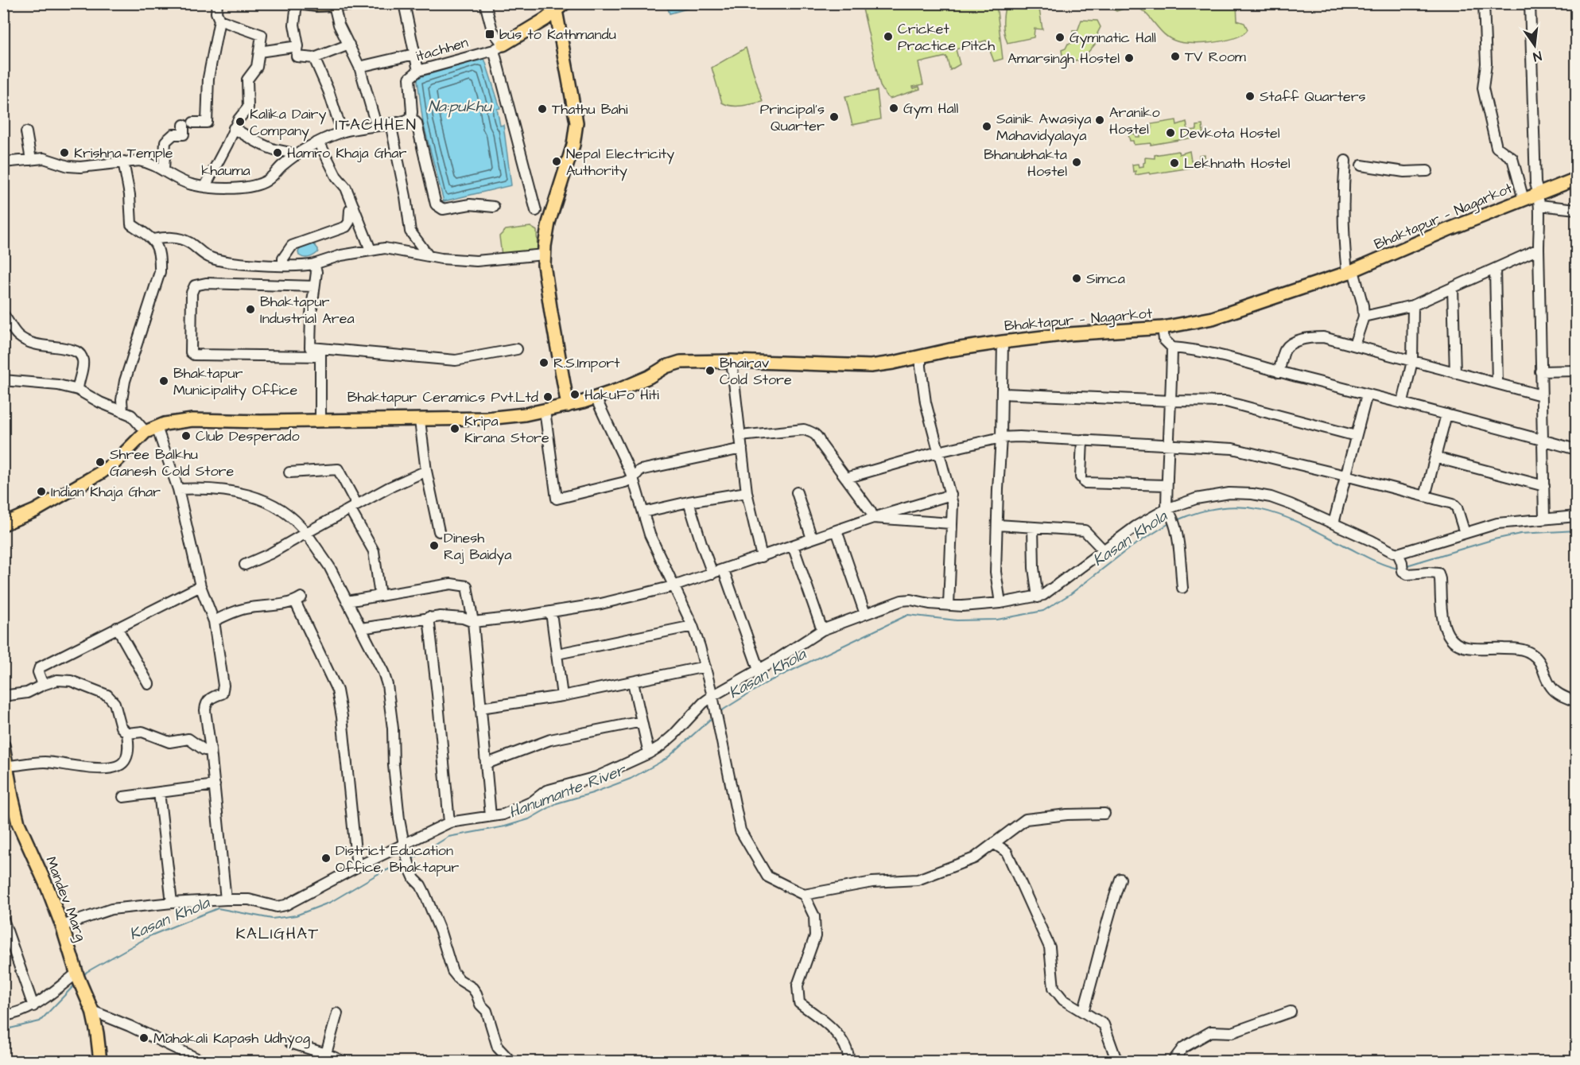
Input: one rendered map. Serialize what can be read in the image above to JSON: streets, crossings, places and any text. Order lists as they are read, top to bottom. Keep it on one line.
{"streets":{"main road":["Bhaktapur — Nagarkot","Mandev Marg"],"street":["itachhen","khauma"]},"districts":["ITACHHEN","KALIGHAT"],"water":["Na:pukhu","Kasan Khola","Hanumante River"],"places":{"transit":["bus to Kathmandu"],"other":["Cricket Practice Pitch","Gymnatic Hall","TV Room","Amarsingh Hostel","Staff Quarters","Gym Hall","Thathu Bahi","Principal's Quarter","Araniko Hostel","Kalika Dairy Company","Sainik Awasiya Mahavidyalaya","Devkota Hostel","Krishna Temple","Hamro Khaja Ghar","Nepal Electricity Authority","Bhanubhakta Hostel","Lekhnath Hostel","Simca","Bhaktapur Industrial Area","R.S.Import","Bhairav Cold Store","Bhaktapur Municipality Office","HakuFo Hiti","Bhaktapur Ceramics Pvt.Ltd","Kripa Kirana Store","Club Desperado","Shree Balkhu Ganesh Cold Store","Indian Khaja Ghar","Dinesh Raj Baidya","District Education Office, Bhaktapur","Mahakali Kapash Udhyog"]},"north":"bottom"}
